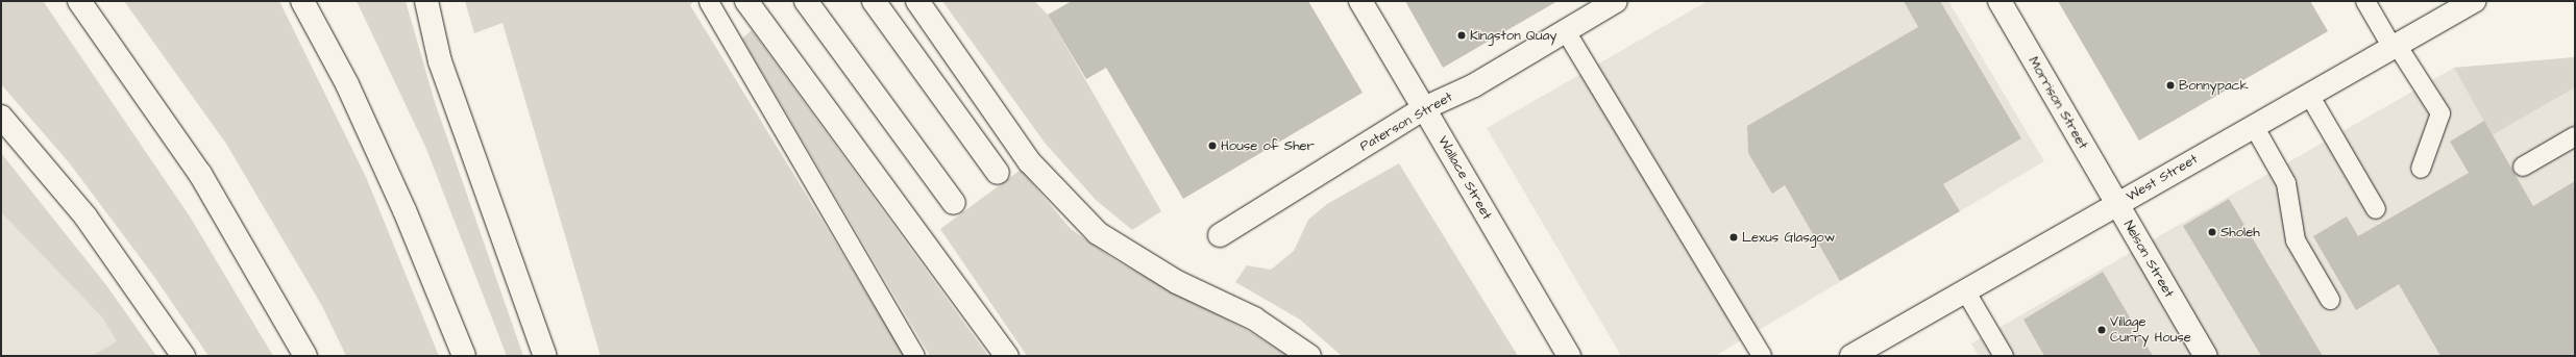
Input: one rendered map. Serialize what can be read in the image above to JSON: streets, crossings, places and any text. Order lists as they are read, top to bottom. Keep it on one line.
{"streets":{"main road":["Morrison Street","Paterson Street","Wallace Street","West Street","Nelson Street"]},"crossings":[["Morrison Street","West Street"],["Morrison Street","Nelson Street"],["Paterson Street","Wallace Street"],["West Street","Nelson Street"]],"places":["Kingston Quay","Bonnypack","House of Sher","Sholeh","Lexus Glasgow","Village Curry House"]}
